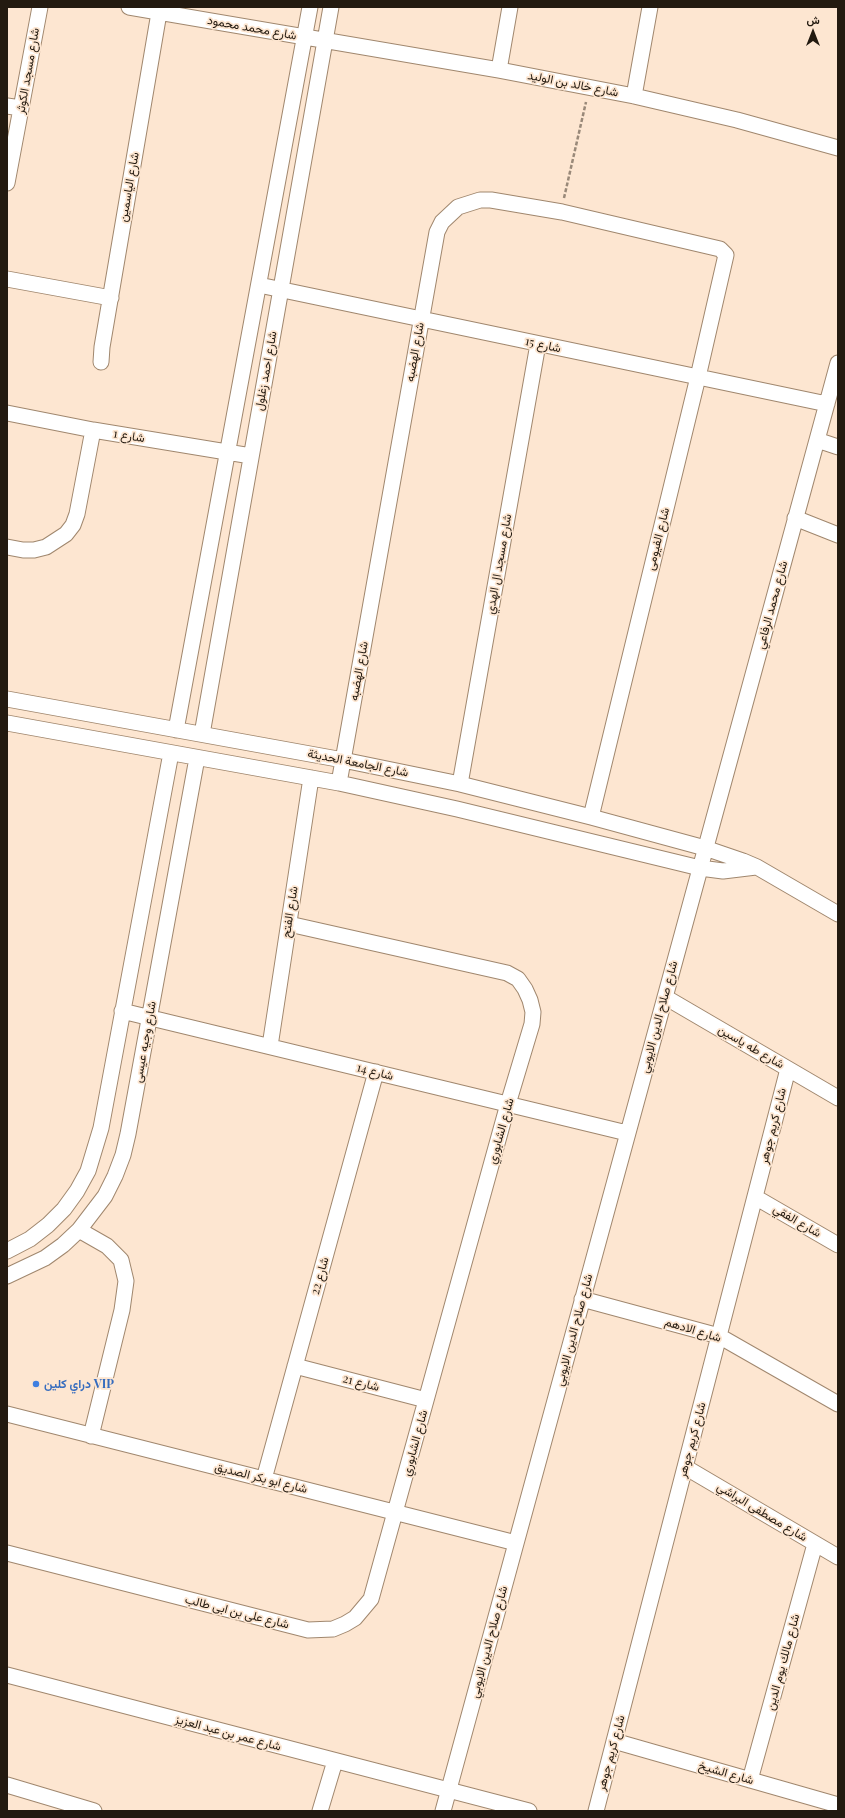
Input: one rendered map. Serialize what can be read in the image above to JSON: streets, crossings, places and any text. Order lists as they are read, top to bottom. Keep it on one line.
{"streets":{"street":["شارع محمد محمود","شارع مسجد الكوثر","شارع خالد بن الوليد","شارع الياسمين","شارع 15","شارع الهضبه","شارع احمد زغلول","شارع 1","شارع الفيومى","شارع مسجد ال الهدي","شارع محمد الرفاعي","شارع الجامعة الحديثة","شارع الفتح","شارع صلاح الدين الايوبي","شارع وجيه عيسى","شارع طه ياسين","شارع 14","شارع كريم جوهر","شارع الشابوري","شارع الفقي","شارع 22","شارع الادهم","شارع 21","شارع ابو بكر الصديق","شارع مصطفى البراشي","شارع على بن ابى طالب","شارع مالك يوم الدين","شارع عمر بن عبد العزيز","شارع الشيخ"]},"crossings":[["شارع محمد محمود","شارع خالد بن الوليد"],["شارع محمد محمود","شارع الياسمين"],["شارع محمد محمود","شارع احمد زغلول"],["شارع خالد بن الوليد","شارع احمد زغلول"],["شارع 15","شارع الهضبه"],["شارع 15","شارع احمد زغلول"],["شارع 15","شارع الفيومى"],["شارع 15","شارع مسجد ال الهدي"],["شارع 15","شارع محمد الرفاعي"],["شارع الهضبه","شارع الفيومى"],["شارع الهضبه","شارع الجامعة الحديثة"],["شارع احمد زغلول","شارع 1"],["شارع احمد زغلول","شارع الجامعة الحديثة"],["شارع الفيومى","شارع الجامعة الحديثة"],["شارع مسجد ال الهدي","شارع الجامعة الحديثة"],["شارع محمد الرفاعي","شارع الجامعة الحديثة"],["شارع محمد الرفاعي","شارع صلاح الدين الايوبي"],["شارع الجامعة الحديثة","شارع الفتح"],["شارع الجامعة الحديثة","شارع صلاح الدين الايوبي"],["شارع الجامعة الحديثة","شارع وجيه عيسى"],["شارع الفتح","شارع 14"],["شارع الفتح","شارع الشابوري"],["شارع صلاح الدين الايوبي","شارع طه ياسين"],["شارع صلاح الدين الايوبي","شارع 14"],["شارع صلاح الدين الايوبي","شارع الادهم"],["شارع صلاح الدين الايوبي","شارع ابو بكر الصديق"],["شارع صلاح الدين الايوبي","شارع عمر بن عبد العزيز"],["شارع وجيه عيسى","شارع 14"],["شارع طه ياسين","شارع كريم جوهر"],["شارع 14","شارع الشابوري"],["شارع 14","شارع 22"],["شارع كريم جوهر","شارع الفقي"],["شارع كريم جوهر","شارع الادهم"],["شارع كريم جوهر","شارع مصطفى البراشي"],["شارع كريم جوهر","شارع الشيخ"],["شارع الشابوري","شارع 21"],["شارع الشابوري","شارع ابو بكر الصديق"],["شارع الشابوري","شارع على بن ابى طالب"],["شارع 22","شارع 21"],["شارع 22","شارع ابو بكر الصديق"],["شارع ابو بكر الصديق","شارع على بن ابى طالب"],["شارع مصطفى البراشي","شارع مالك يوم الدين"],["شارع مالك يوم الدين","شارع الشيخ"]],"places":["دراي كلين VIP"],"north":"top"}
